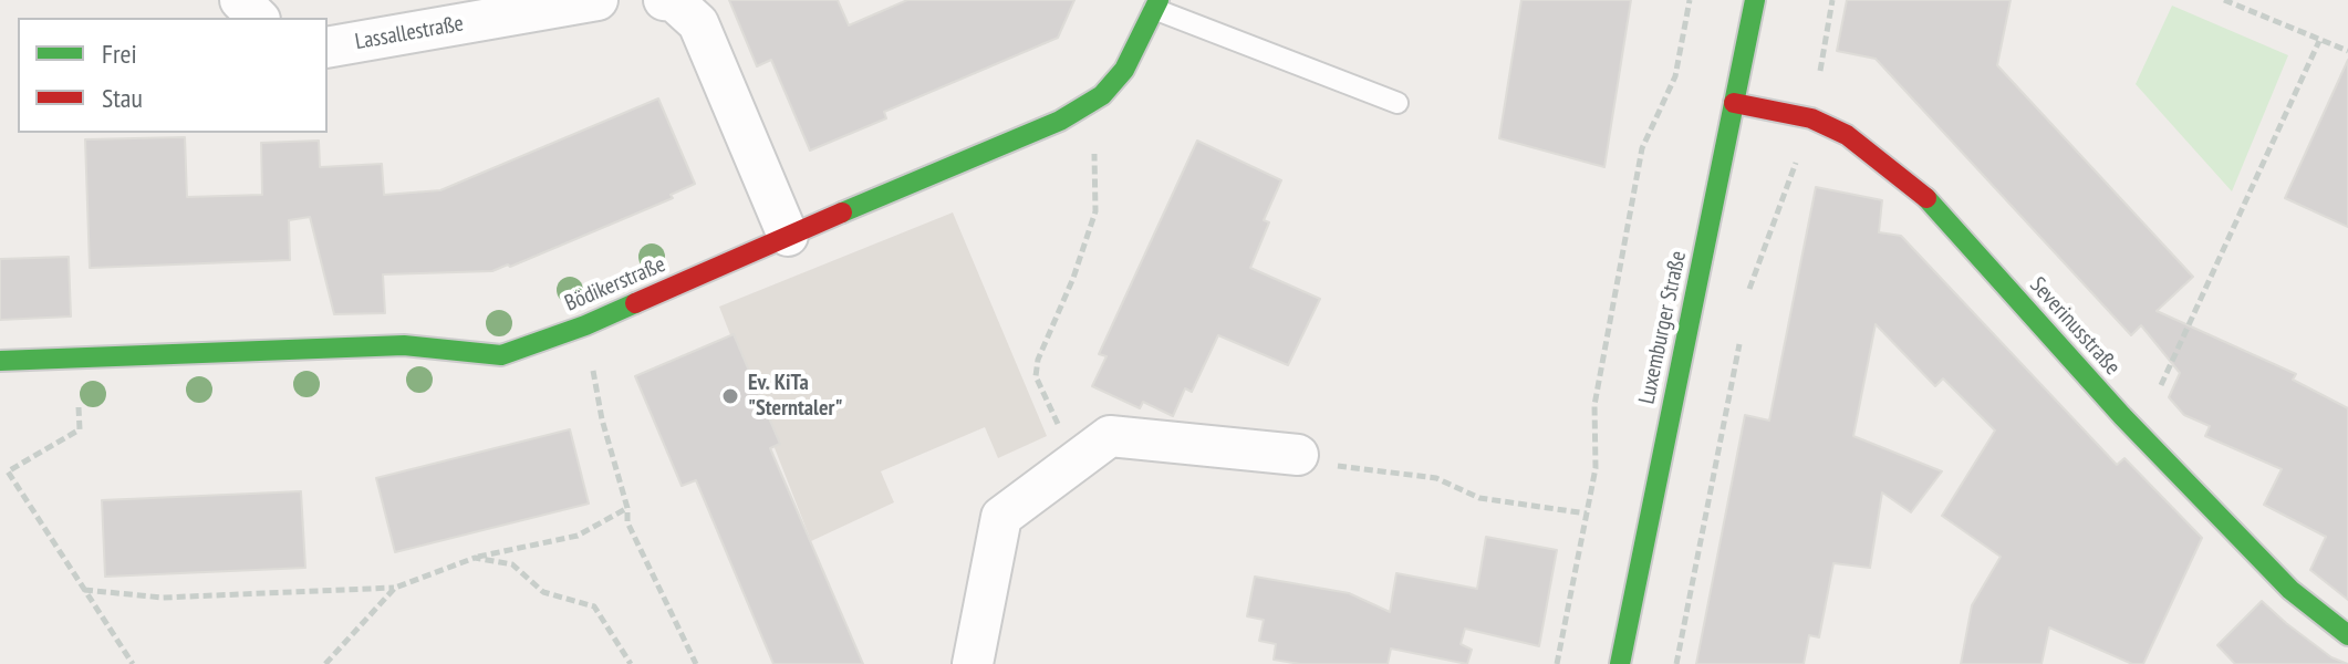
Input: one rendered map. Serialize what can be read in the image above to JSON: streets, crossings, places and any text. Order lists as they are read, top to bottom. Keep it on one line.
{"streets":{"street":["Lassallestraße","Bödikerstraße","Severinusstraße","Luxemburger Straße"]},"crossings":[["Severinusstraße","Luxemburger Straße"]],"places":["Ev. KiTa \"Sterntaler\""],"legend":["Frei","Stau"]}
